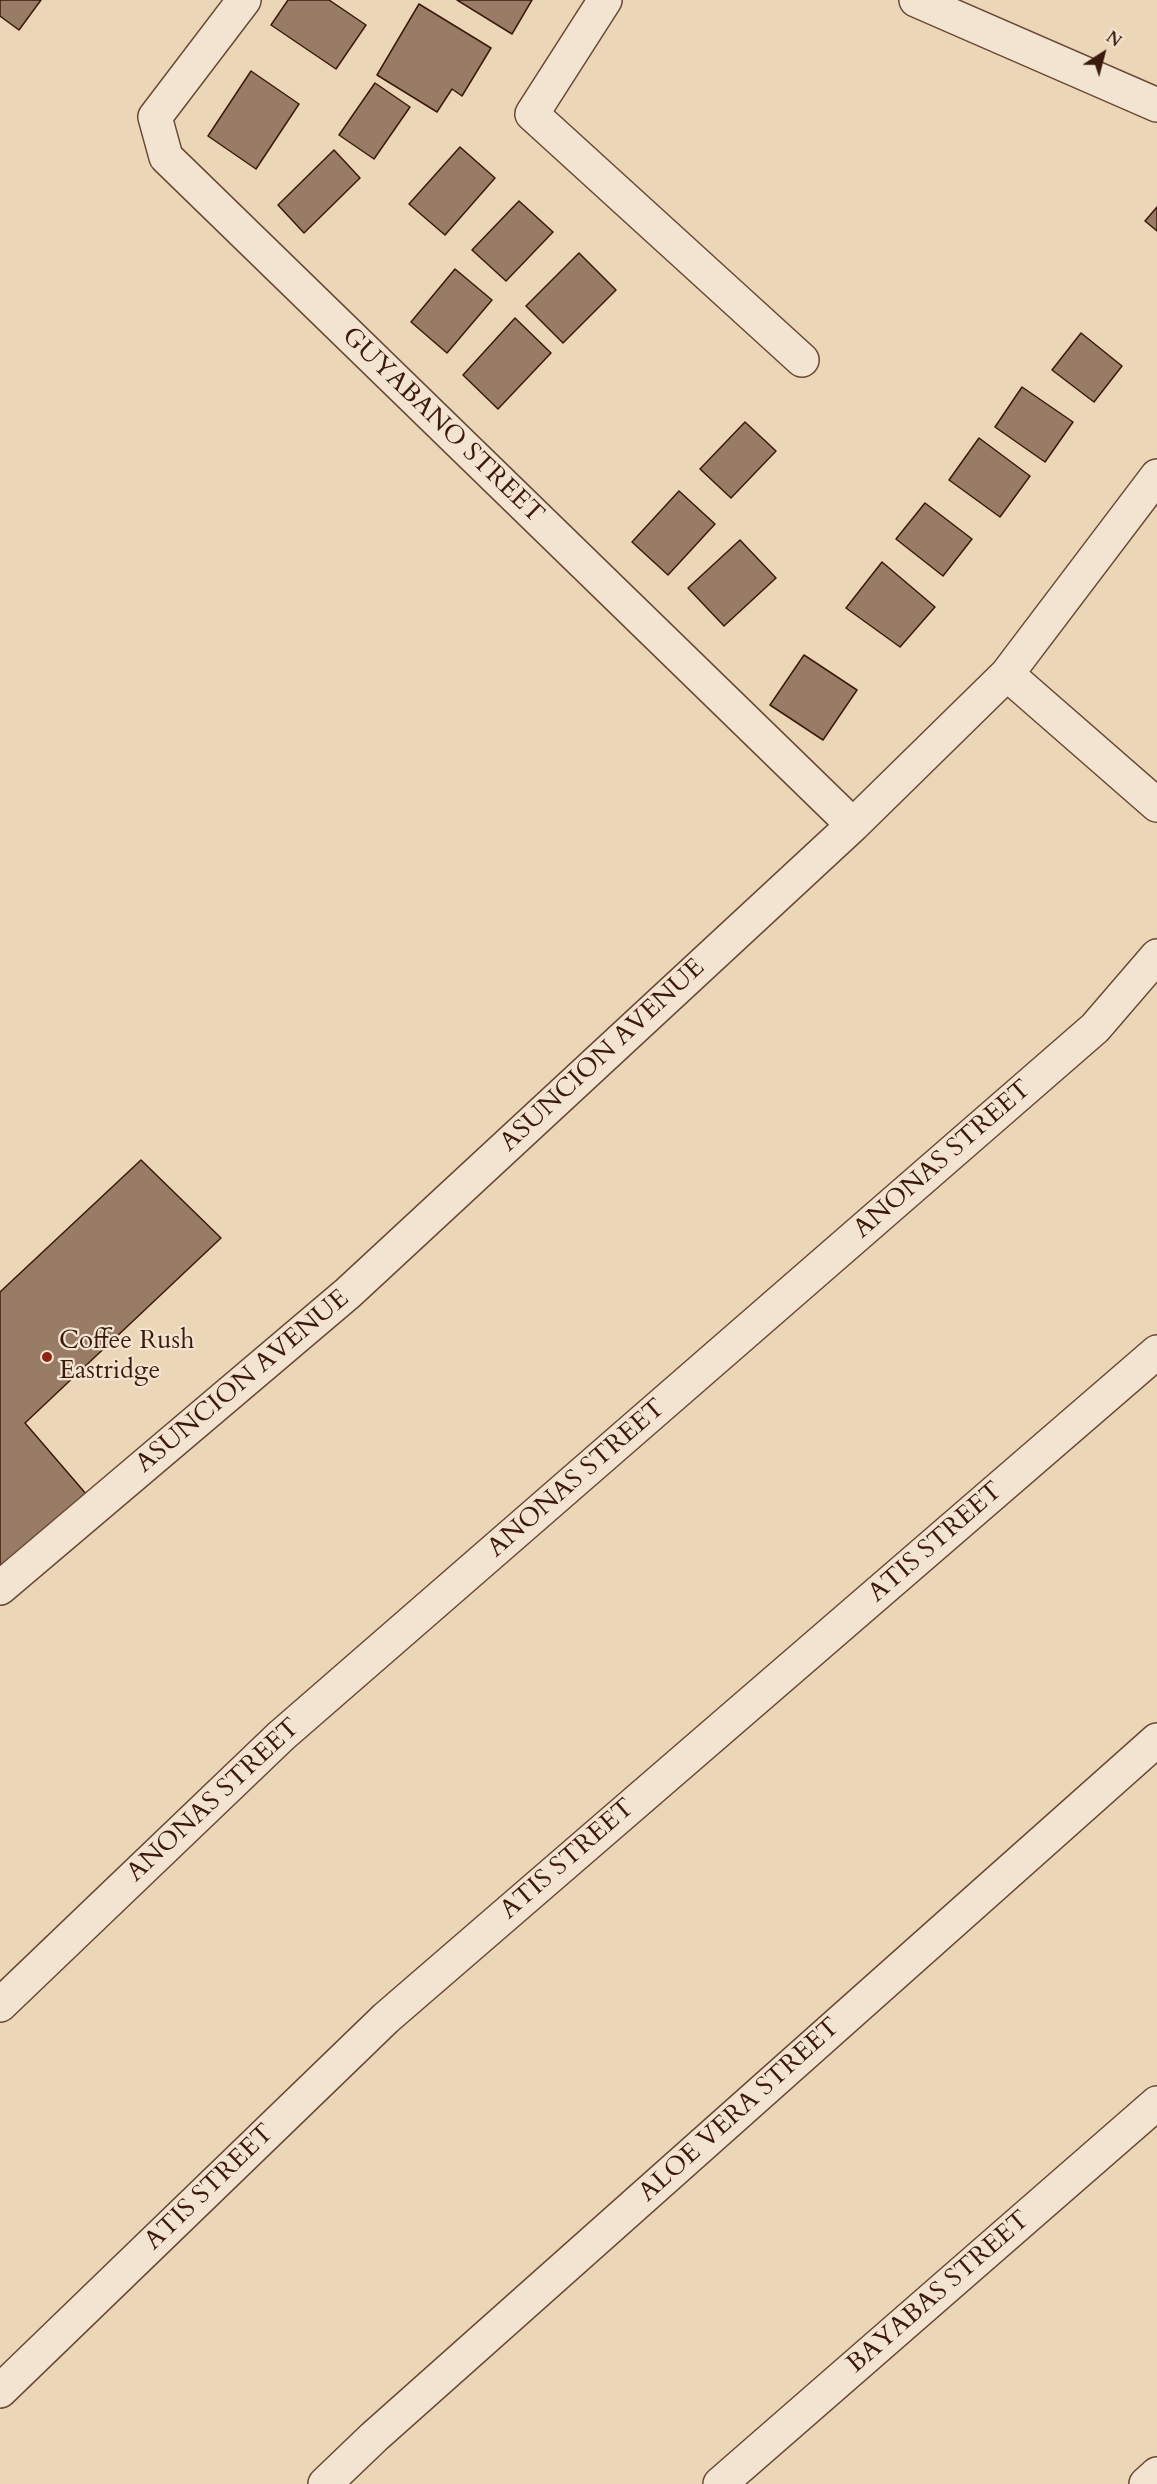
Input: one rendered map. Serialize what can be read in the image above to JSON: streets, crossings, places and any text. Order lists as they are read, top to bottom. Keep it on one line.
{"streets":{"street":["GUYABANO STREET","ASUNCION AVENUE","ANONAS STREET","ATIS STREET","ALOE VERA STREET","BAYABAS STREET"]},"crossings":[["GUYABANO STREET","ASUNCION AVENUE"]],"places":["Coffee Rush Eastridge"],"north":"top right"}
